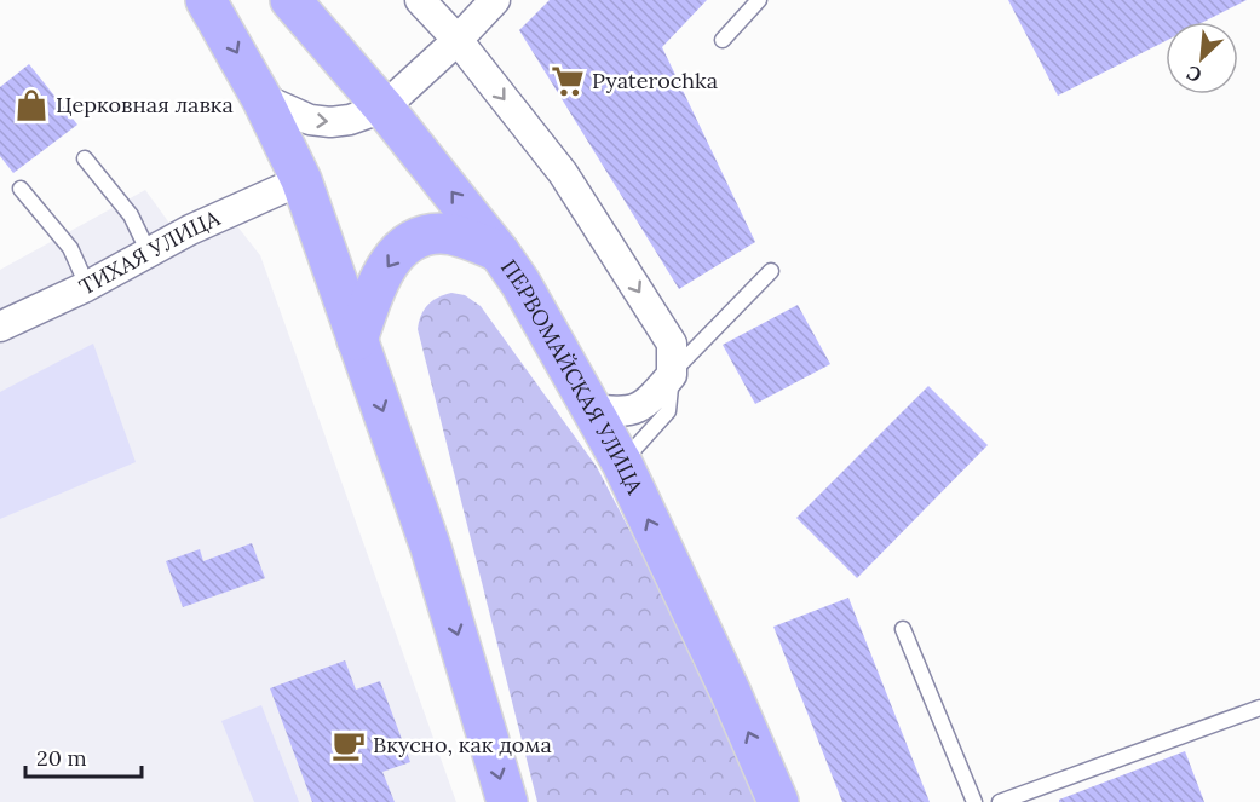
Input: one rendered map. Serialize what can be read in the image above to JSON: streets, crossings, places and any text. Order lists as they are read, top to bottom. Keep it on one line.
{"streets":{"highway":["ПЕРВОМАЙСКАЯ УЛИЦА"],"street":["ТИХАЯ УЛИЦА"]},"places":{"supermarket":["Pyaterochka"],"shop":["Церковная лавка"],"cafe":["Вкусно, как дома"]},"scale_bar":"20 m","north":"bottom left"}
